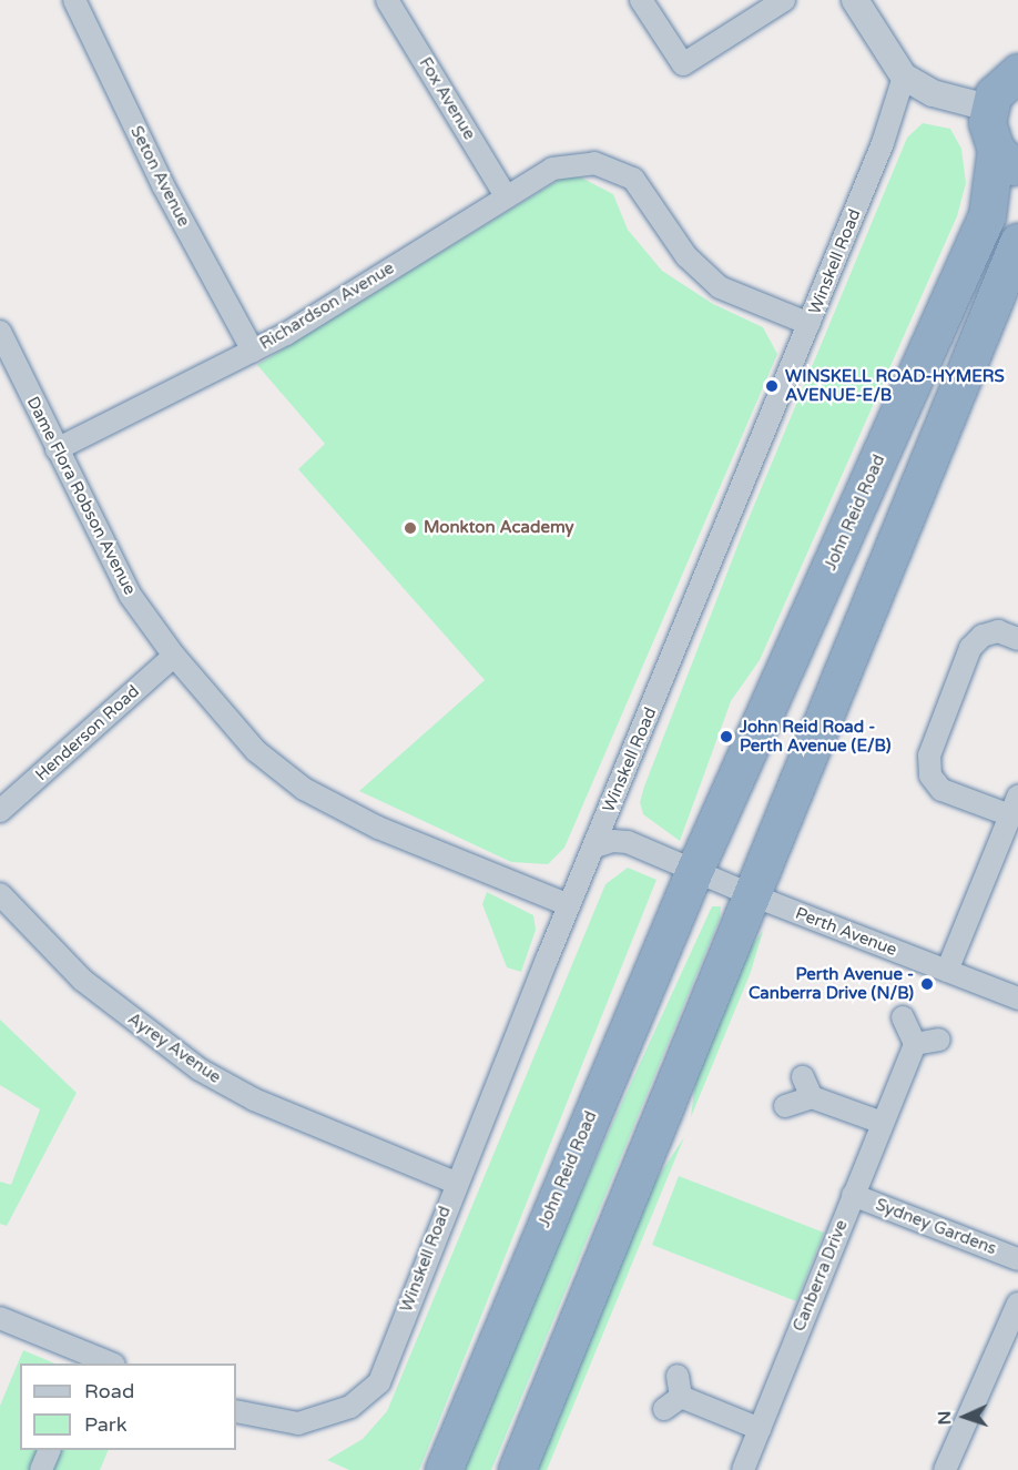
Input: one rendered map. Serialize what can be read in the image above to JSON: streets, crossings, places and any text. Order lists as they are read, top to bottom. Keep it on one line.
{"streets":{"highway":["John Reid Road"],"street":["Fox Avenue","Seton Avenue","Winskell Road","Richardson Avenue","Dame Flora Robson Avenue","Henderson Road","Perth Avenue","Ayrey Avenue","Sydney Gardens","Canberra Drive"]},"crossings":[["Fox Avenue","Richardson Avenue"],["Seton Avenue","Richardson Avenue"],["Winskell Road","Richardson Avenue"],["Winskell Road","Dame Flora Robson Avenue"],["Winskell Road","Ayrey Avenue"],["Richardson Avenue","Dame Flora Robson Avenue"],["Dame Flora Robson Avenue","Henderson Road"],["Sydney Gardens","Canberra Drive"]],"places":["WINSKELL ROAD-HYMERS AVENUE-E/B","Monkton Academy","John Reid Road - Perth Avenue (E/B)","Perth Avenue - Canberra Drive (N/B)"],"legend":["Road","Park"],"north":"left"}
